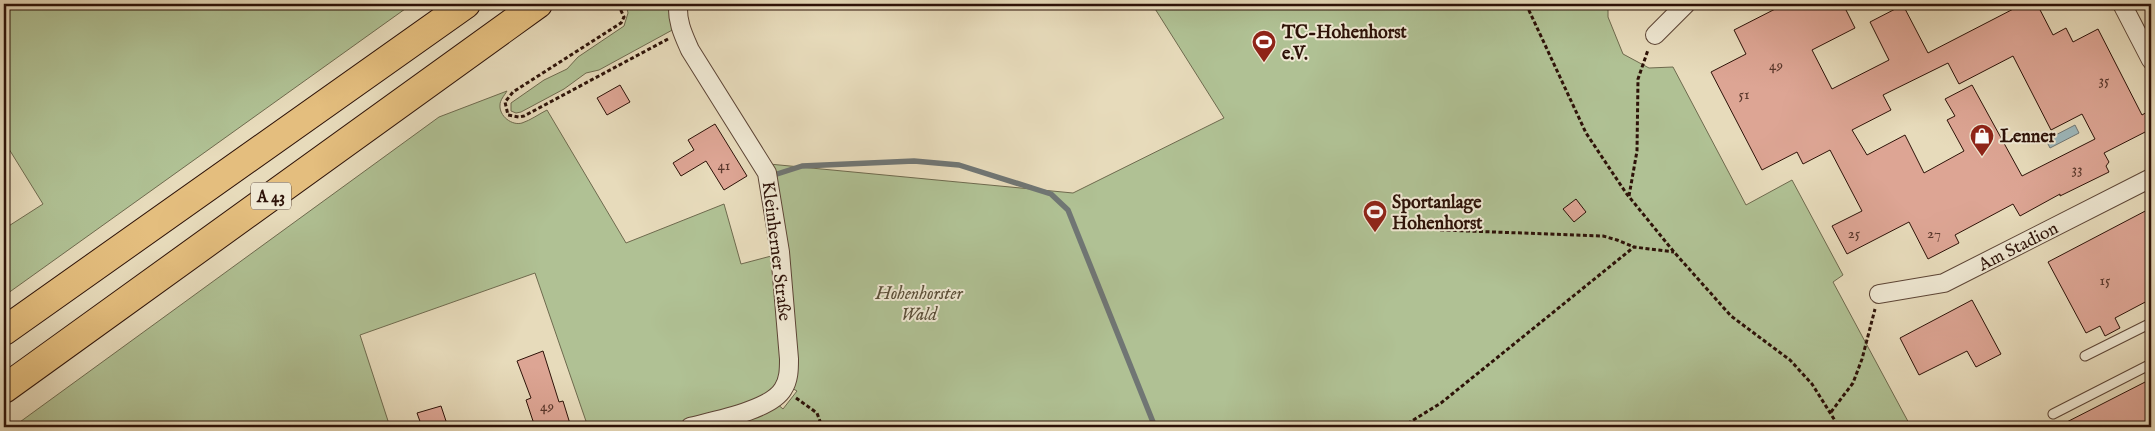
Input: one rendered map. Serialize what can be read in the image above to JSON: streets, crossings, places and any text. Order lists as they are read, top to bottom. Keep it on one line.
{"streets":{"highway":["A 43"],"street":["Am Stadion","Kleinherner Straße"]},"parks":["Hohenhorster Wald"],"places":{"sports":["TC-Hohenhorst e.V.","Sportanlage Hohenhorst"],"shop":["Lenner"]},"house_numbers":["49","35","51","41","33","25","27","15","49"]}
